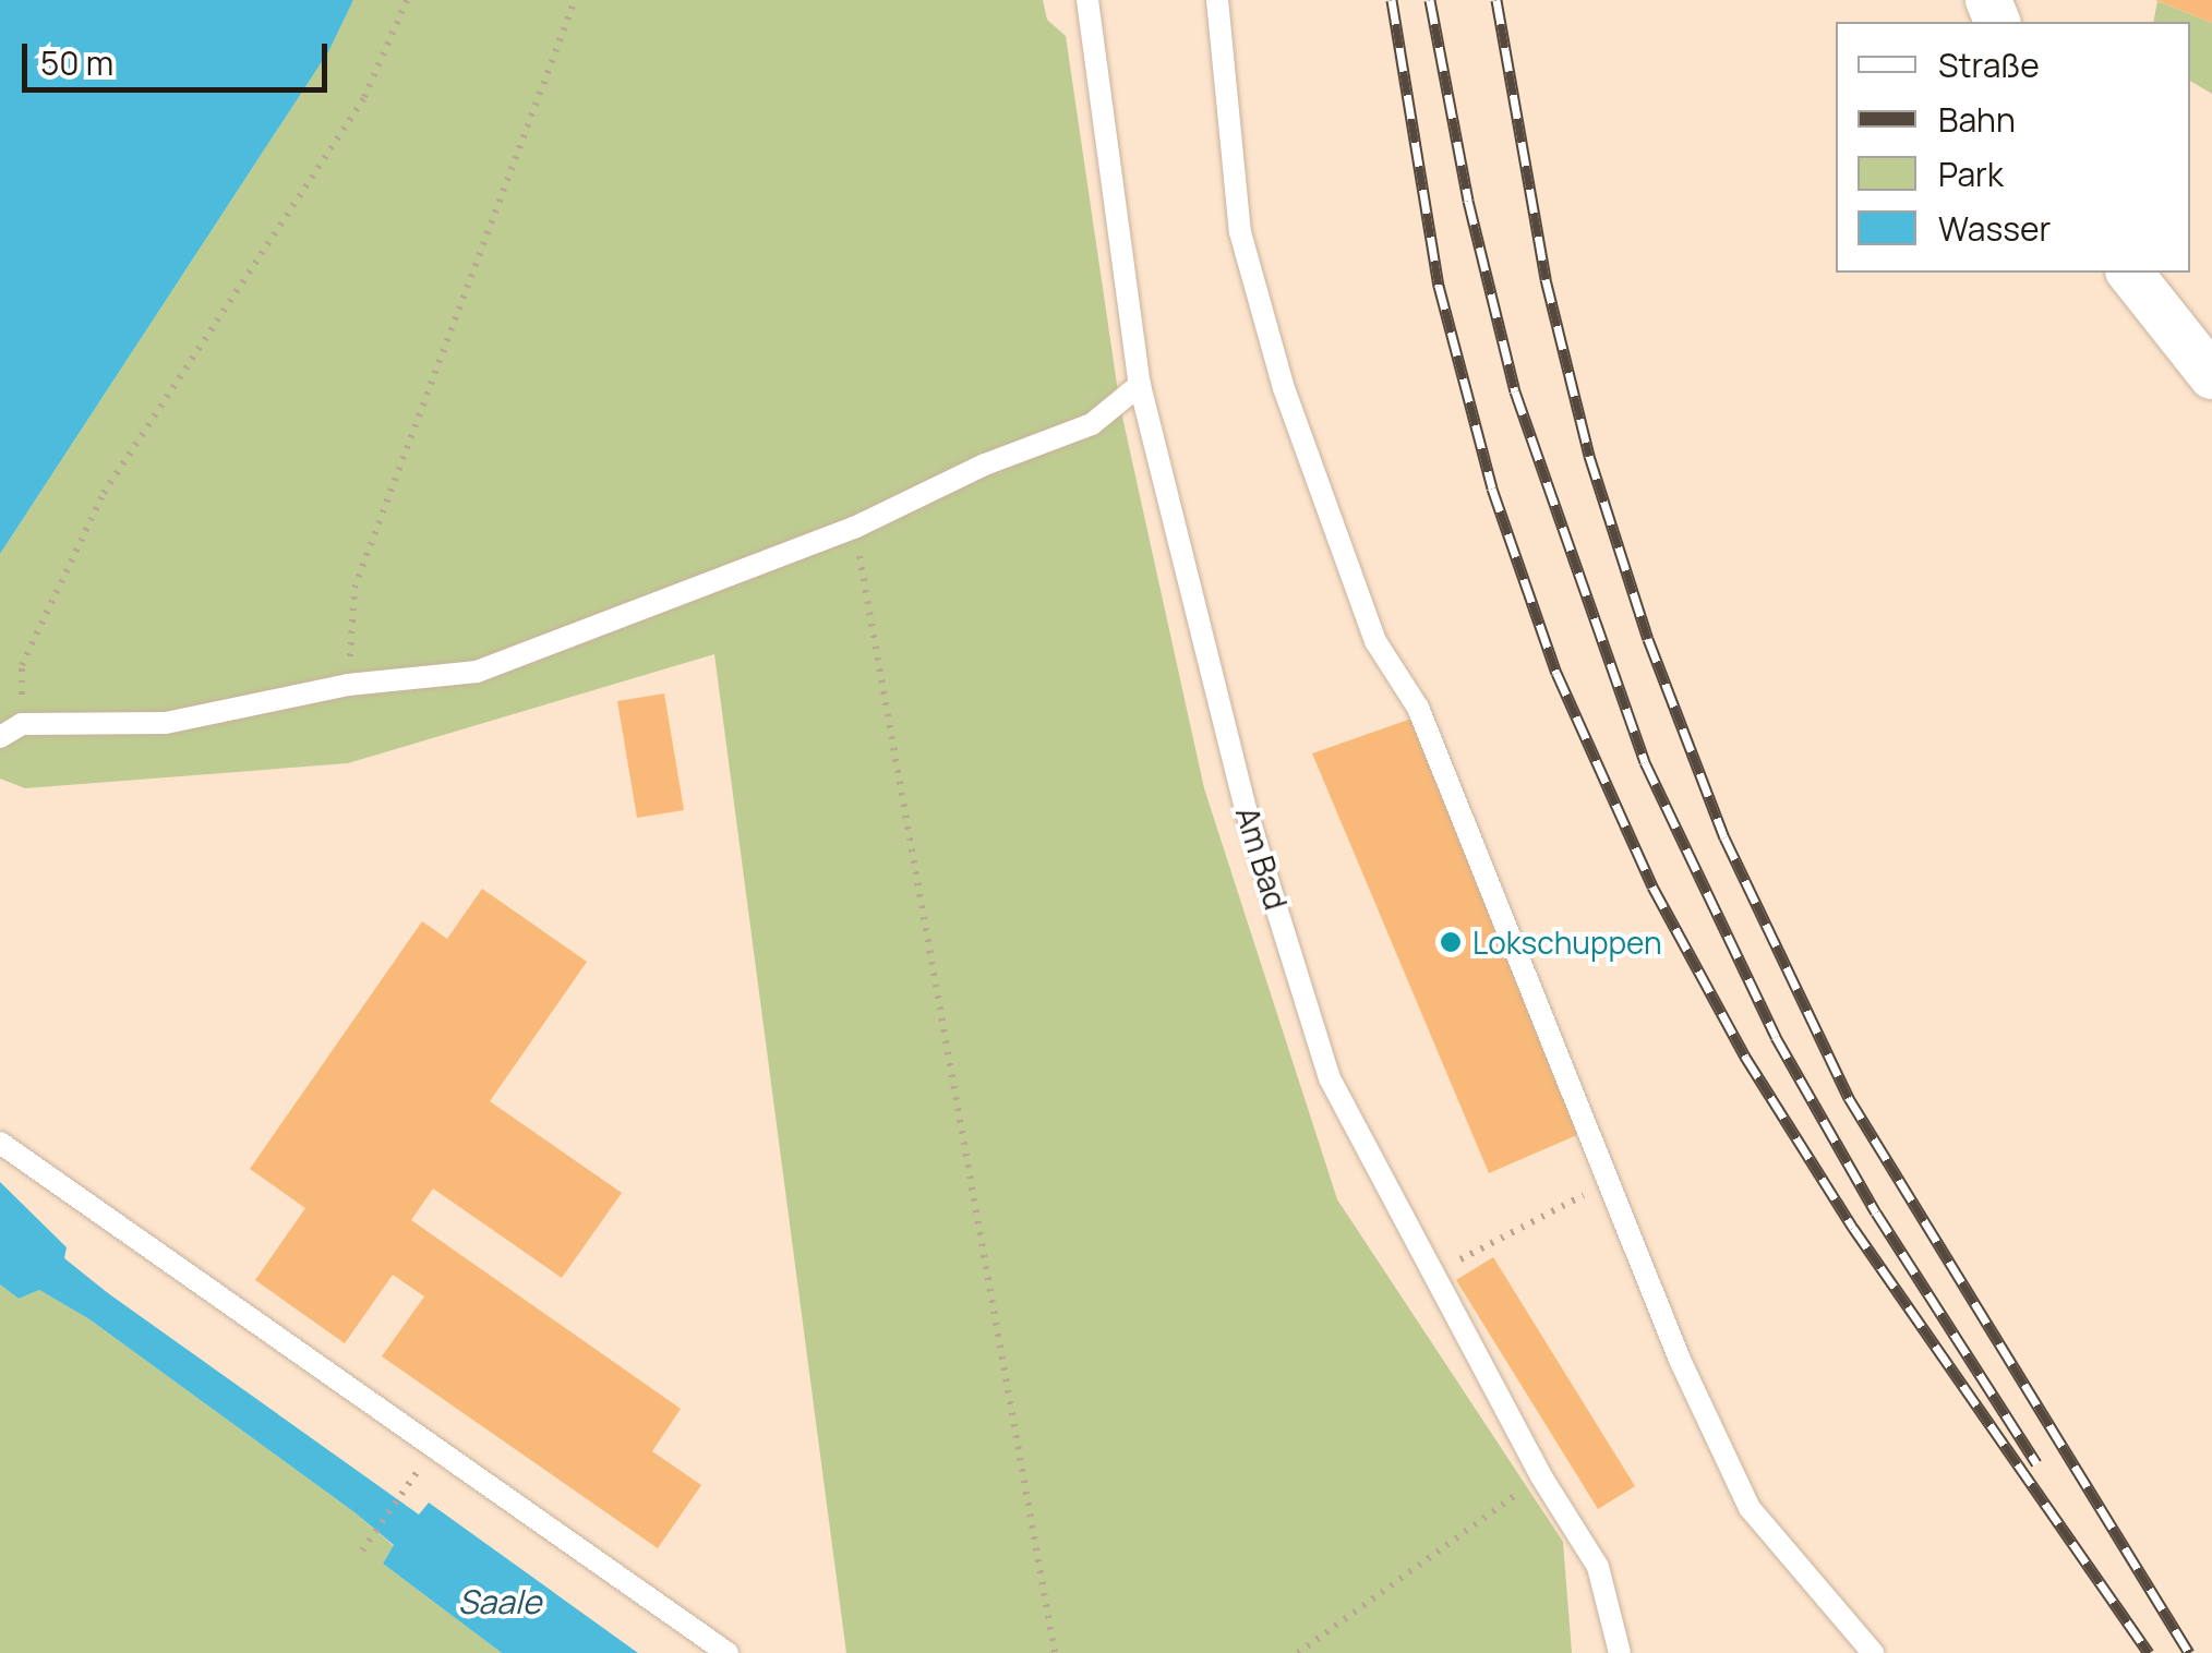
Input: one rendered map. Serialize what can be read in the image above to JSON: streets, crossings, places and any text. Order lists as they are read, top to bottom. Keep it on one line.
{"streets":{"lane":["Am Bad"]},"water":["Saale"],"places":["Lokschuppen"],"legend":["Straße","Bahn","Park","Wasser"],"scale_bar":"50 m"}
